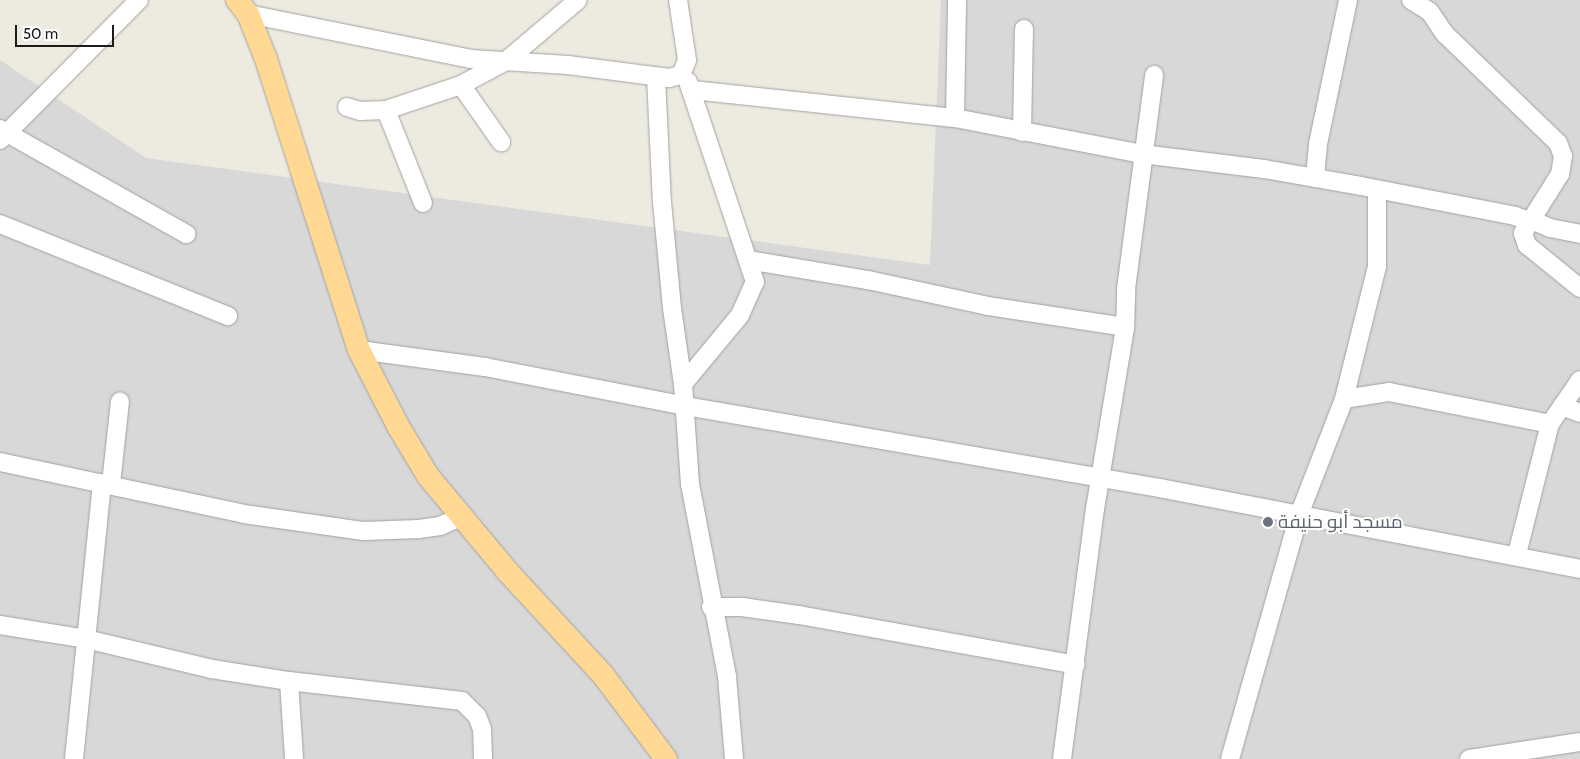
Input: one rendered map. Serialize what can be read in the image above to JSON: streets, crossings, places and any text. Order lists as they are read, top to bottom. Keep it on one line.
{"places":["مسجد أبو حنيفة"],"scale_bar":"50 m"}
